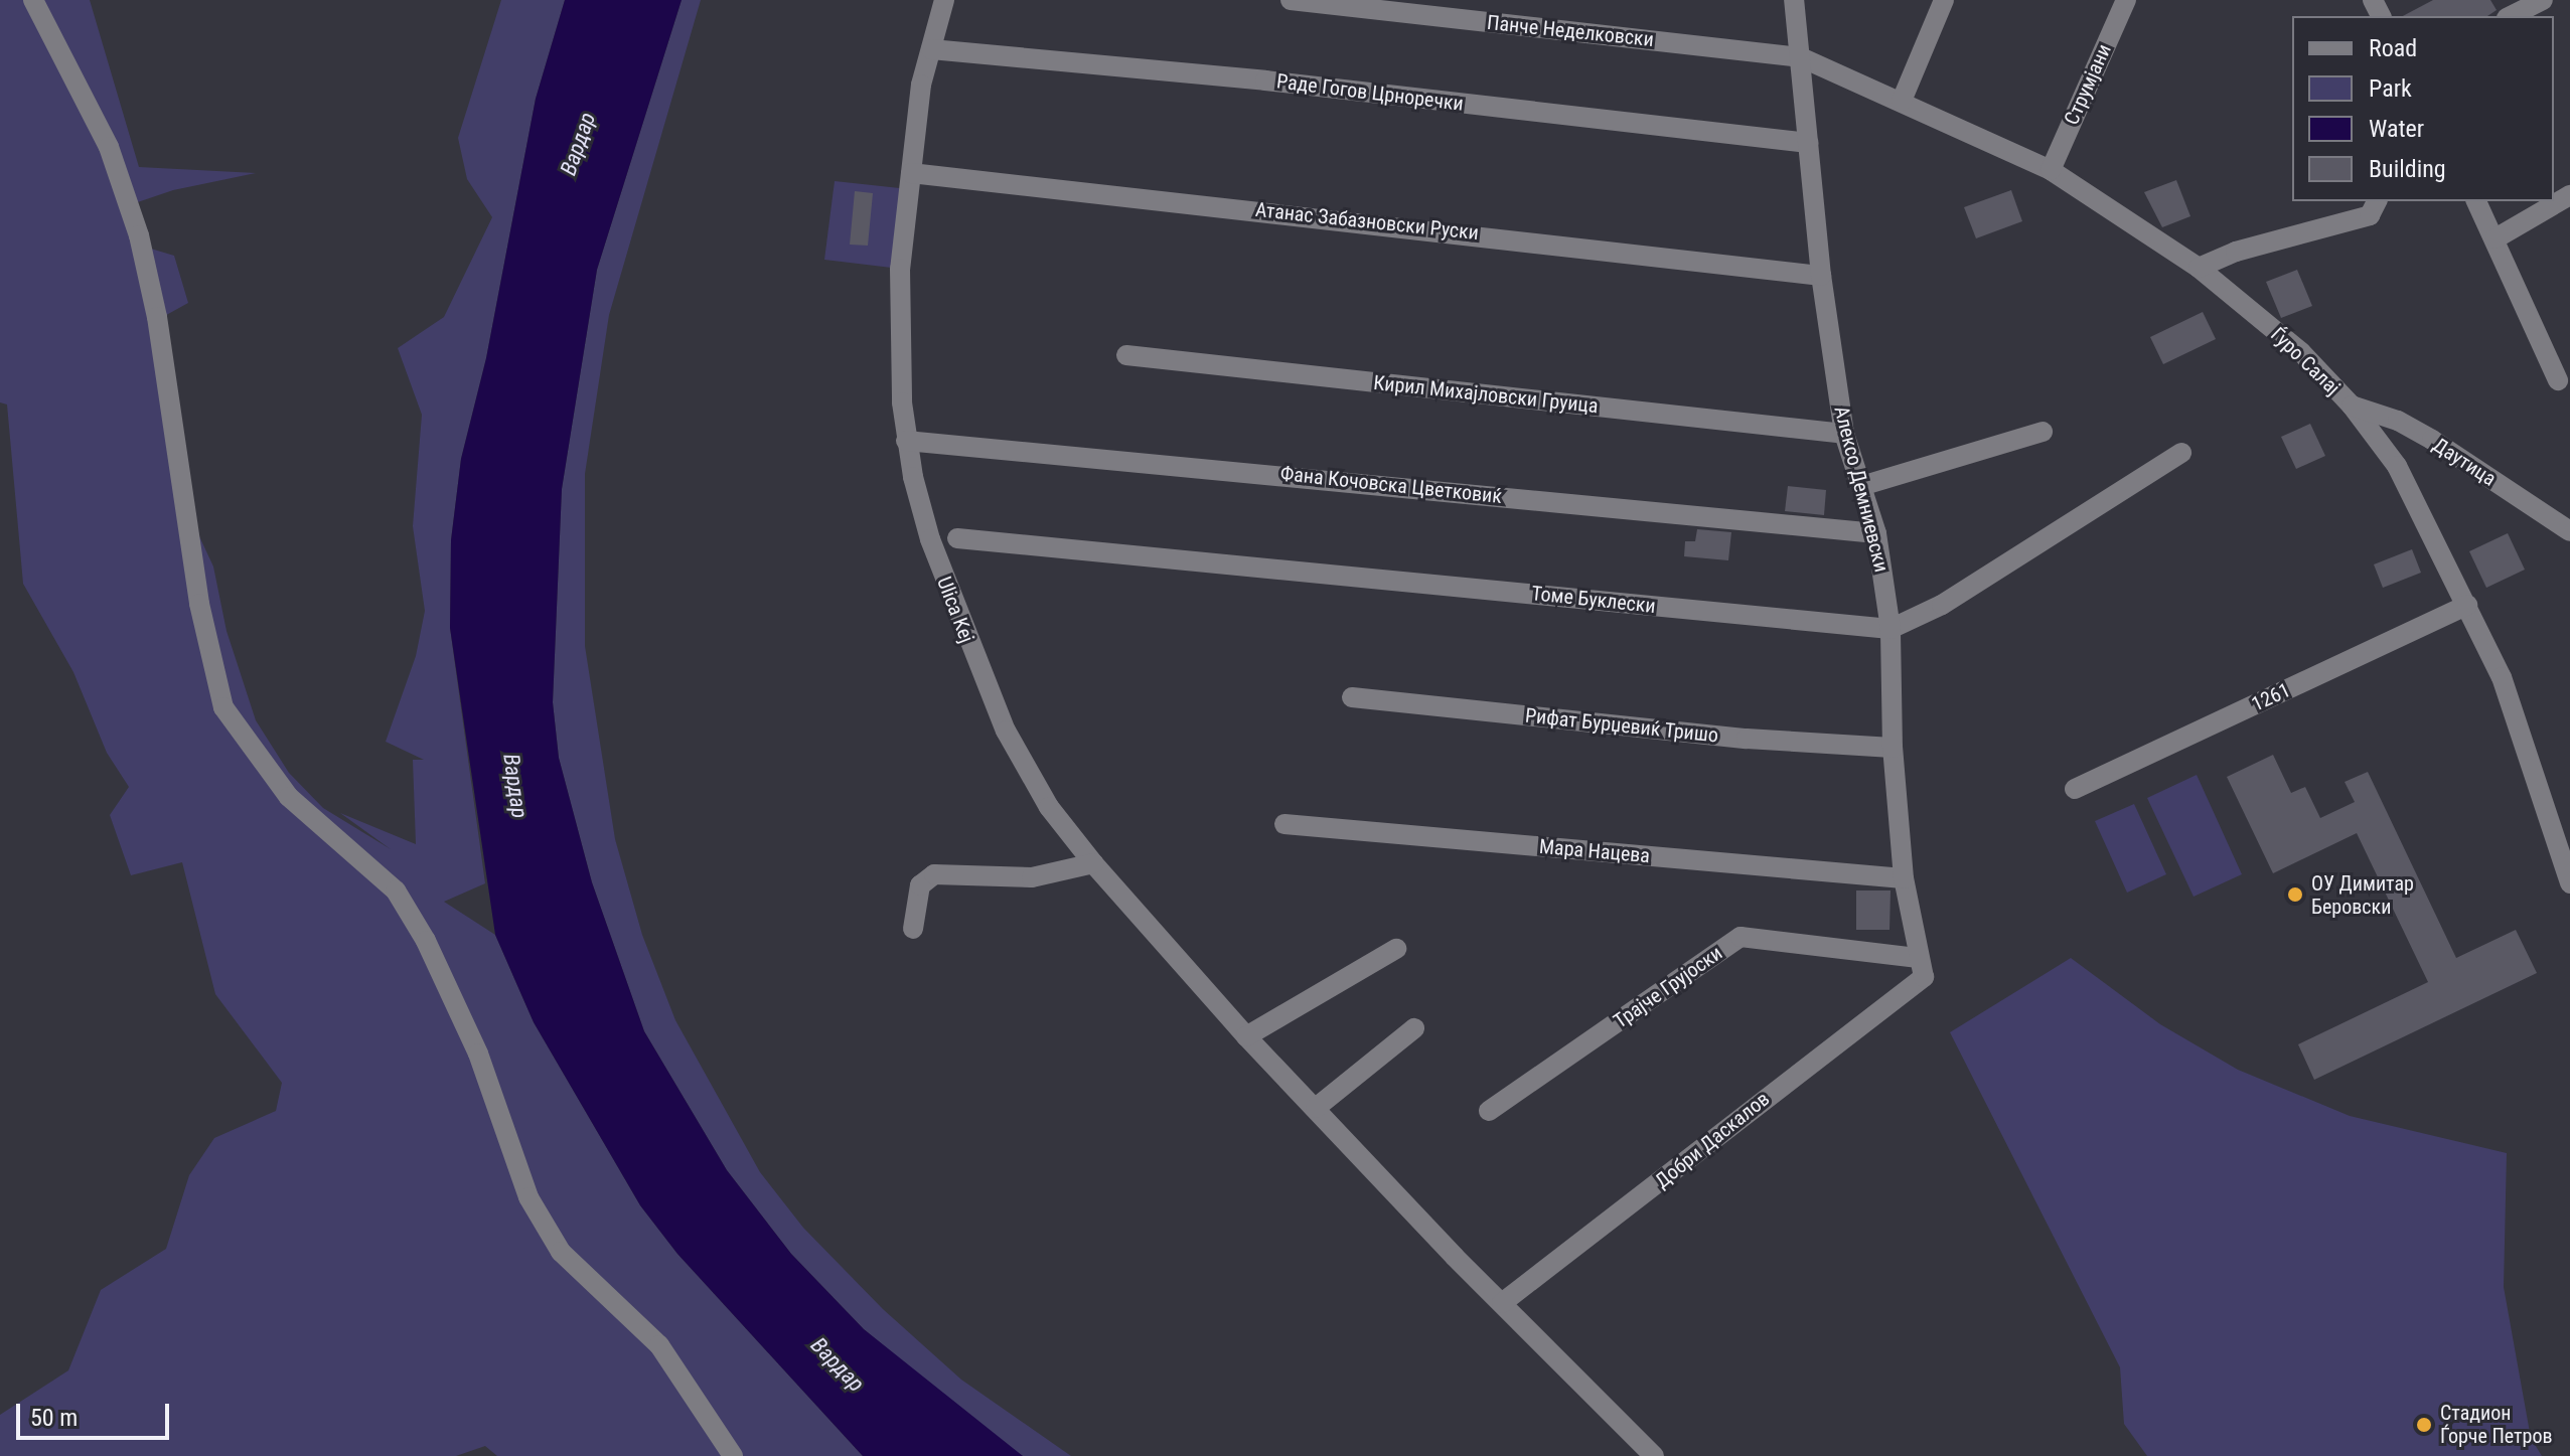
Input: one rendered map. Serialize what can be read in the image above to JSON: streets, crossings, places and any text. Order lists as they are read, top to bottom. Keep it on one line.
{"streets":{"street":["Панче Неделковски","Струмјани","Раде Гогов Црноречки","Атанас Забазновски Руски","Ѓуро Салај","Кирил Михајловски Груица","Даутица","Фана Кочовска Цветковиќ","Алексо Демниевски","Томе Буклески","Ulica Kej","1261","Рифат Бурџевиќ Тришо","Мара Нацева","Трајче Грујоски","Добри Даскалов"]},"crossings":[["Панче Неделковски","Ѓуро Салај"],["Панче Неделковски","Алексо Демниевски"],["Струмјани","Ѓуро Салај"],["Раде Гогов Црноречки","Алексо Демниевски"],["Раде Гогов Црноречки","Ulica Kej"],["Атанас Забазновски Руски","Алексо Демниевски"],["Атанас Забазновски Руски","Ulica Kej"],["Ѓуро Салај","Даутица"],["Ѓуро Салај","Алексо Демниевски"],["Ѓуро Салај","1261"],["Кирил Михајловски Груица","Алексо Демниевски"],["Фана Кочовска Цветковиќ","Алексо Демниевски"],["Фана Кочовска Цветковиќ","Ulica Kej"],["Алексо Демниевски","Томе Буклески"],["Алексо Демниевски","Рифат Бурџевиќ Тришо"],["Алексо Демниевски","Мара Нацева"],["Алексо Демниевски","Трајче Грујоски"],["Алексо Демниевски","Добри Даскалов"],["Ulica Kej","Добри Даскалов"],["Трајче Грујоски","Добри Даскалов"]],"water":["Вардар"],"places":["ОУ Димитар Беровски","Стадион Ѓорче Петров"],"legend":["Road","Park","Water","Building"],"scale_bar":"50 m"}
